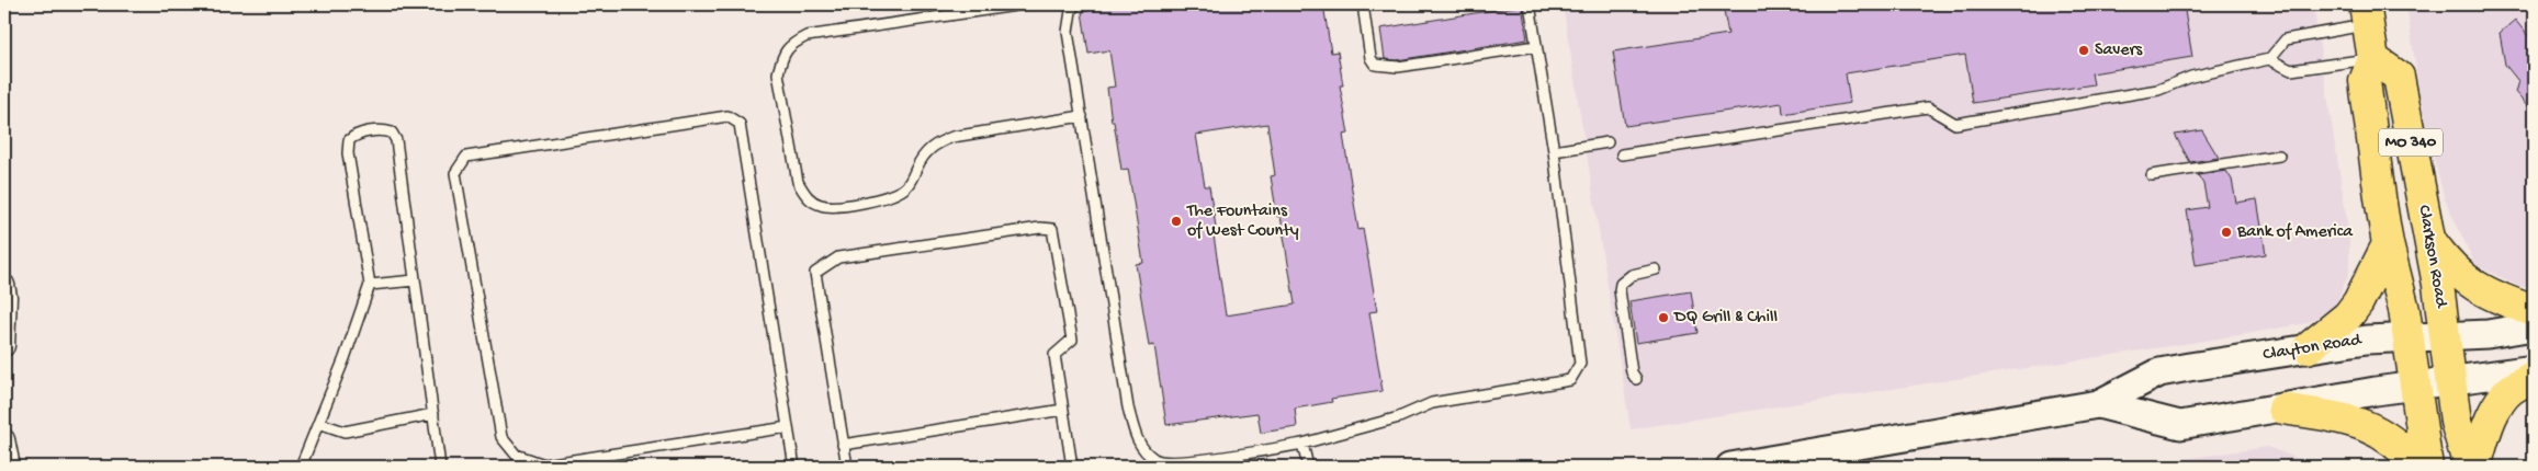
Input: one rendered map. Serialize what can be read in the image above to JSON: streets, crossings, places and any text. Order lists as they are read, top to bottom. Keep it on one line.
{"streets":{"main road":["MO 340","Clarkson Road","Clayton Road"]},"crossings":[["Clarkson Road","Clayton Road"]],"places":["Savers","The Fountains of West County","Bank of America","DQ Grill & Chill"]}
